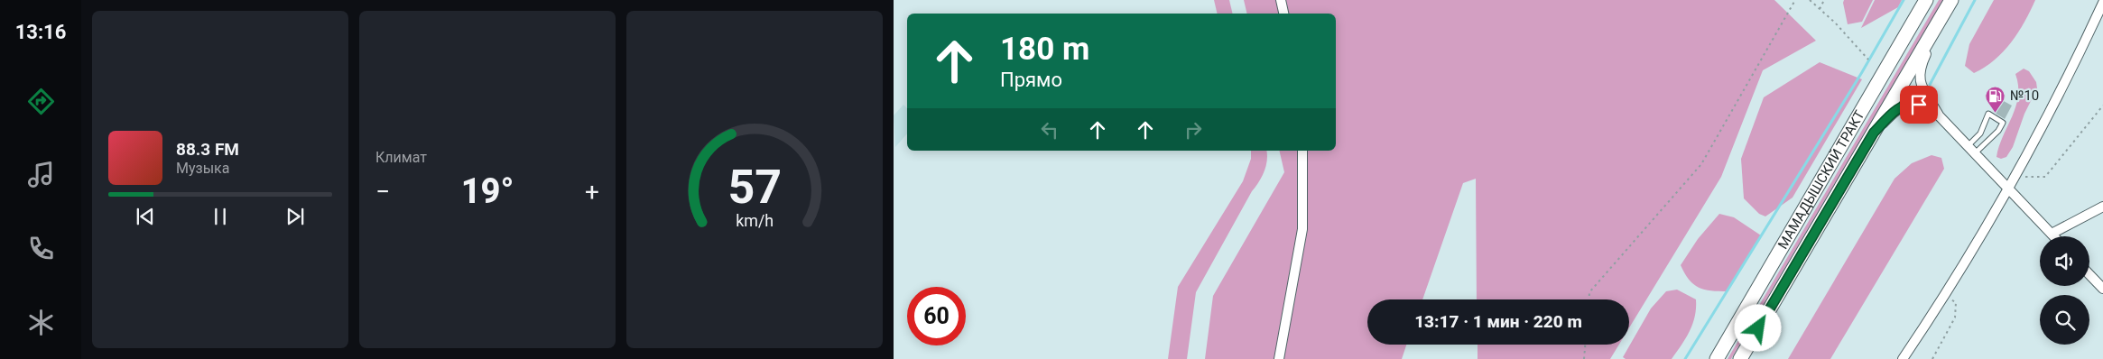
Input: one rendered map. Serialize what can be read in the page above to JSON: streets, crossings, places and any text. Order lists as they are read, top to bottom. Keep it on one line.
{"streets":{"main road":["МАМАДЫШСКИЙ ТРАКТ"]},"places":{"fuel station":["№10"]},"page":{"tabs":"13:16","tile":"Климат","turn":["180 m","Прямо"],"song":["88.3 FM","Музыка"],"heat":["−","19°","+"],"limit":"60","trip":"13:17 · 1 мин · 220 m","gauge":["57","km/h"]}}
